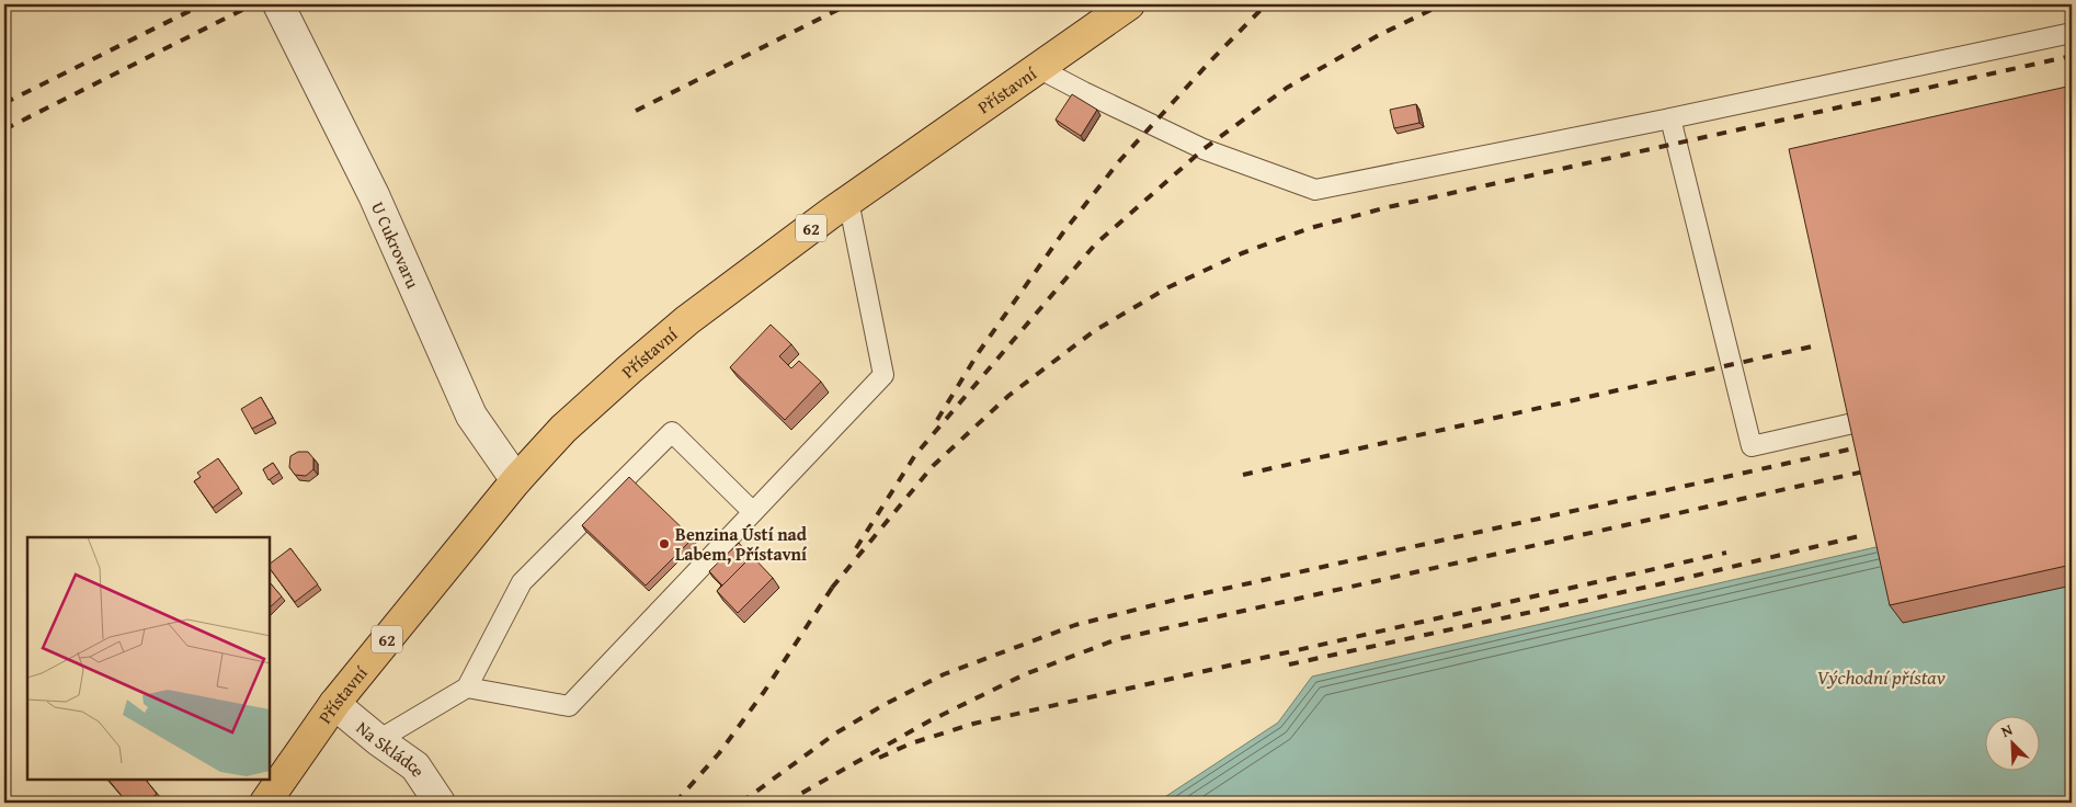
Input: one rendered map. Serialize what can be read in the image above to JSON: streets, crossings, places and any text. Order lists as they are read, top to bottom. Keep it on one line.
{"streets":{"main road":["Přístavní","62"],"street":["U Cukrovaru","Na Skládce"]},"crossings":[["Přístavní","U Cukrovaru"],["Přístavní","Na Skládce"]],"water":["Východní přístav"],"places":["Benzina Ústí nad Labem, Přístavní"],"north":"top left"}
